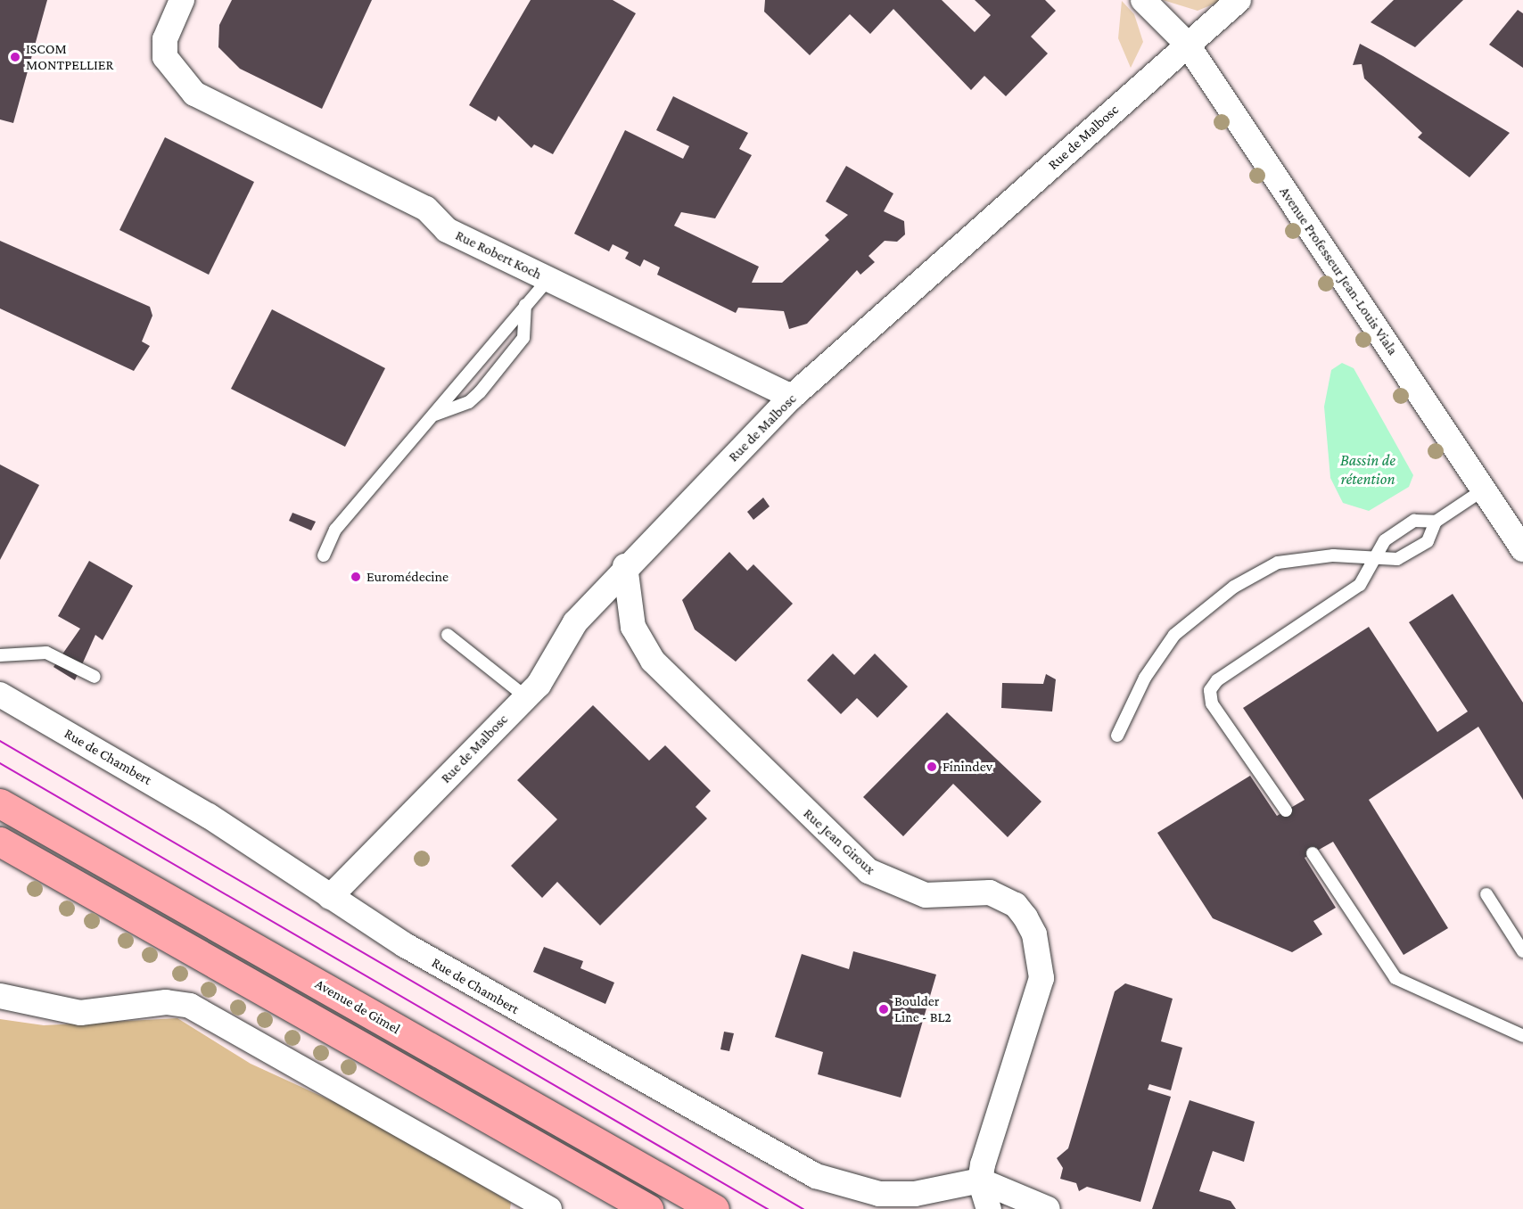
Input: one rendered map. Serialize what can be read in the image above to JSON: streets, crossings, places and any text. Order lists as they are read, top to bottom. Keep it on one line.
{"streets":{"main road":["Avenue de Gimel"],"street":["Rue de Malbosc","Rue Robert Koch","Avenue Professeur Jean-Louis Viala","Rue de Chambert","Rue Jean Giroux"]},"crossings":[["Rue de Malbosc","Rue Robert Koch"],["Rue de Malbosc","Avenue Professeur Jean-Louis Viala"],["Rue de Malbosc","Rue de Chambert"],["Rue de Malbosc","Rue Jean Giroux"],["Rue de Chambert","Rue Jean Giroux"]],"water":["Bassin de rétention"],"places":["ISCOM MONTPELLIER","Euromédecine","Finindev","Boulder Line - BL2"]}
